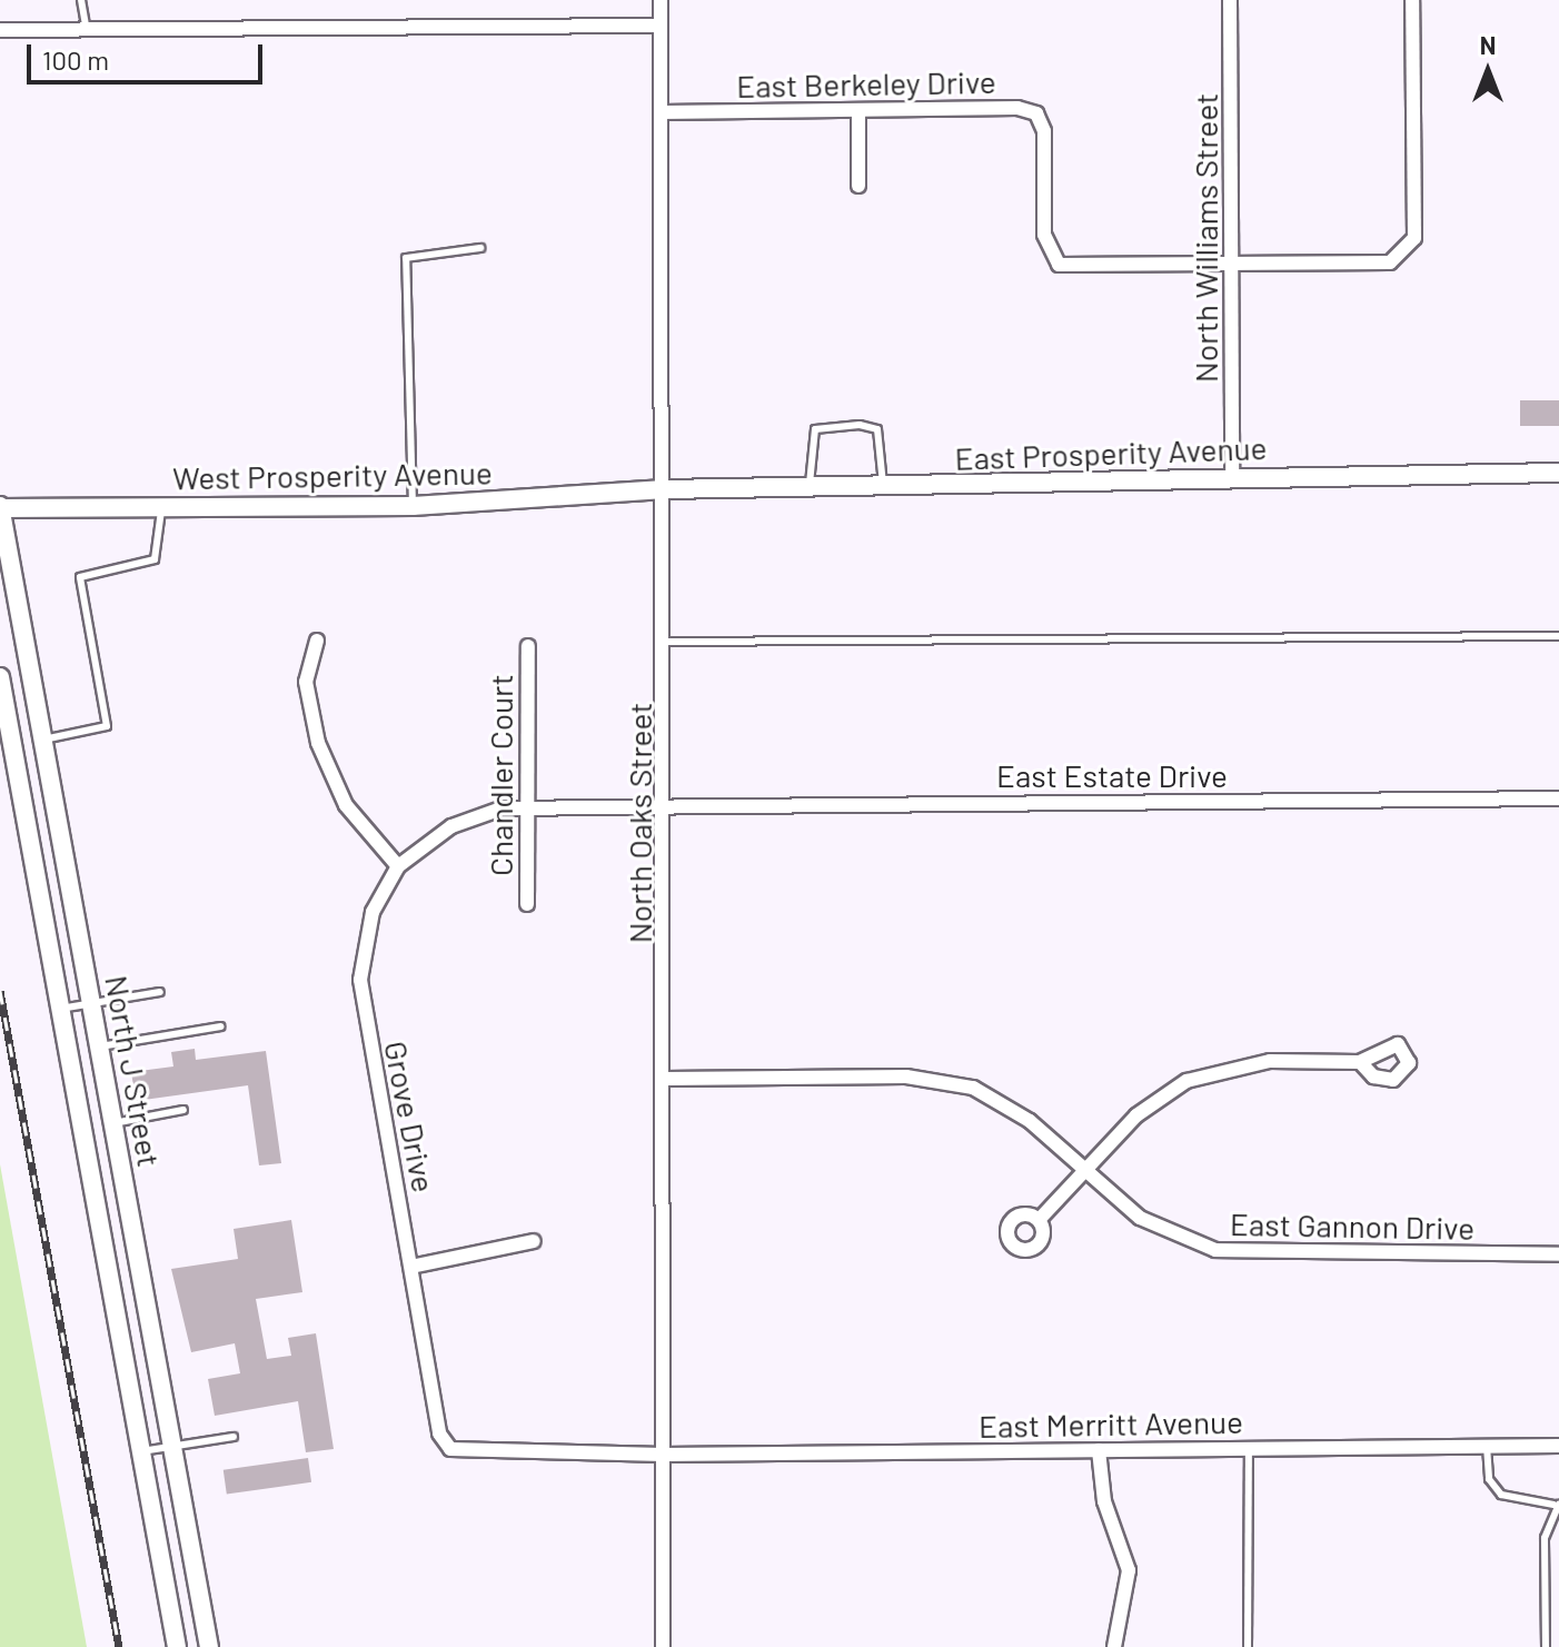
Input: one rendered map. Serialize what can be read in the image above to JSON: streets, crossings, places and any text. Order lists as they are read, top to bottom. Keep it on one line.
{"streets":{"main road":["East Prosperity Avenue","West Prosperity Avenue","North J Street"],"street":["East Berkeley Drive","North Williams Street","Chandler Court","East Estate Drive","North Oaks Street","Grove Drive","East Gannon Drive","East Merritt Avenue"]},"crossings":[["East Berkeley Drive","North Williams Street"],["East Berkeley Drive","North Oaks Street"],["North Williams Street","East Prosperity Avenue"],["East Prosperity Avenue","West Prosperity Avenue"],["East Prosperity Avenue","North Oaks Street"],["West Prosperity Avenue","North Oaks Street"],["West Prosperity Avenue","North J Street"],["Chandler Court","Grove Drive"],["East Estate Drive","North Oaks Street"],["East Estate Drive","Grove Drive"],["North Oaks Street","Grove Drive"],["North Oaks Street","East Gannon Drive"],["North Oaks Street","East Merritt Avenue"],["Grove Drive","East Merritt Avenue"]],"scale_bar":"100 m","north":"top"}
